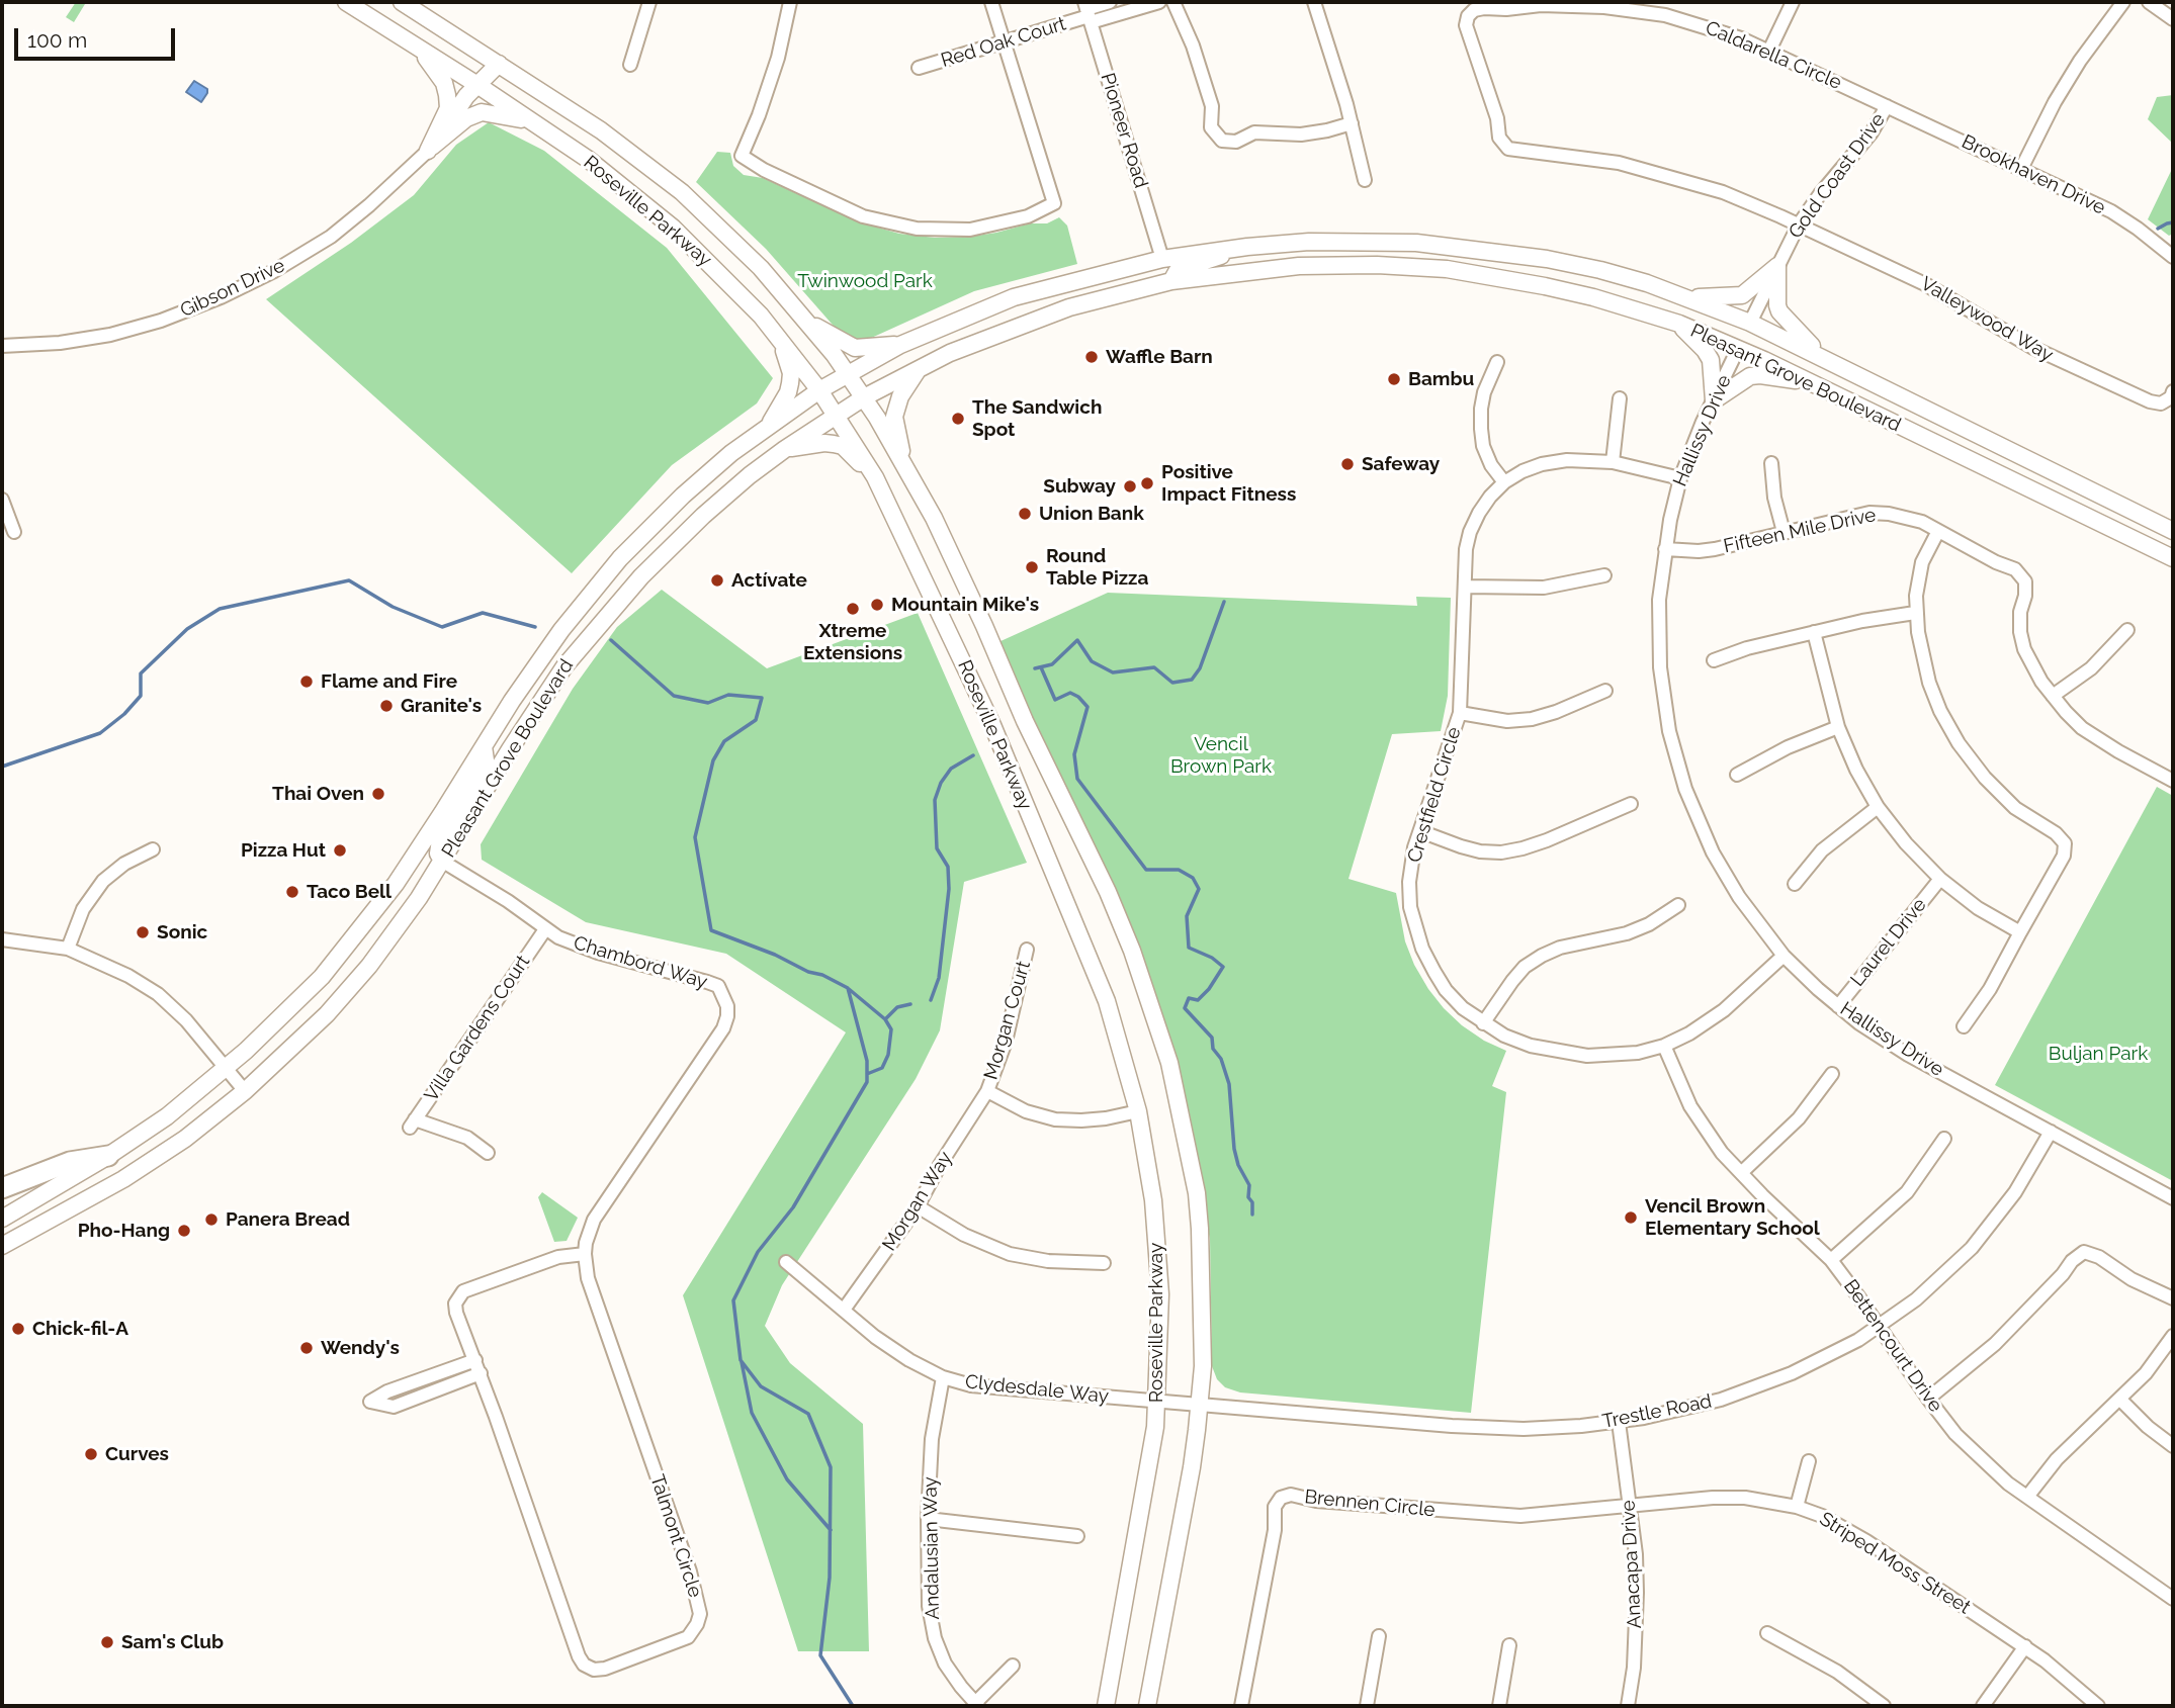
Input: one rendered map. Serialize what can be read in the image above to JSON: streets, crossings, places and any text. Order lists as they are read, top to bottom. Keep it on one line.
{"streets":{"main road":["Roseville Parkway","Pleasant Grove Boulevard"],"street":["Red Oak Court","Caldarella Circle","Pioneer Road","Brookhaven Drive","Gold Coast Drive","Gibson Drive","Valleywood Way","Hallissy Drive","Fifteen Mile Drive","Crestfield Circle","Laurel Drive","Chambord Way","Morgan Court","Villa Gardens Court","Morgan Way","Bettencourt Drive","Clydesdale Way","Trestle Road","Brennen Circle","Talmont Circle","Andalusian Way","Striped Moss Street","Anacapa Drive"]},"crossings":[["Red Oak Court","Pioneer Road"],["Caldarella Circle","Brookhaven Drive"],["Caldarella Circle","Gold Coast Drive"],["Caldarella Circle","Valleywood Way"],["Pioneer Road","Pleasant Grove Boulevard"],["Brookhaven Drive","Gold Coast Drive"],["Gold Coast Drive","Valleywood Way"],["Gold Coast Drive","Pleasant Grove Boulevard"],["Roseville Parkway","Pleasant Grove Boulevard"],["Roseville Parkway","Clydesdale Way"],["Roseville Parkway","Trestle Road"],["Pleasant Grove Boulevard","Hallissy Drive"],["Pleasant Grove Boulevard","Chambord Way"],["Hallissy Drive","Fifteen Mile Drive"],["Hallissy Drive","Crestfield Circle"],["Hallissy Drive","Laurel Drive"],["Hallissy Drive","Trestle Road"],["Crestfield Circle","Bettencourt Drive"],["Chambord Way","Villa Gardens Court"],["Chambord Way","Talmont Circle"],["Morgan Court","Morgan Way"],["Morgan Way","Clydesdale Way"],["Bettencourt Drive","Trestle Road"],["Clydesdale Way","Trestle Road"],["Clydesdale Way","Andalusian Way"],["Trestle Road","Anacapa Drive"],["Brennen Circle","Striped Moss Street"],["Brennen Circle","Anacapa Drive"],["Striped Moss Street","Anacapa Drive"]],"parks":["Twinwood Park","Vencil Brown Park","Buljan Park"],"places":["Waffle Barn","Bambu","The Sandwich Spot","Safeway","Positive Impact Fitness","Subway","Union Bank","Round Table Pizza","Actívate","Mountain Mike's","Xtreme Extensions","Flame and Fire","Granite's","Thai Oven","Pizza Hut","Taco Bell","Sonic","Vencil Brown Elementary School","Panera Bread","Pho-Hang","Chick-fil-A","Wendy's","Curves","Sam's Club"],"scale_bar":"100 m"}
